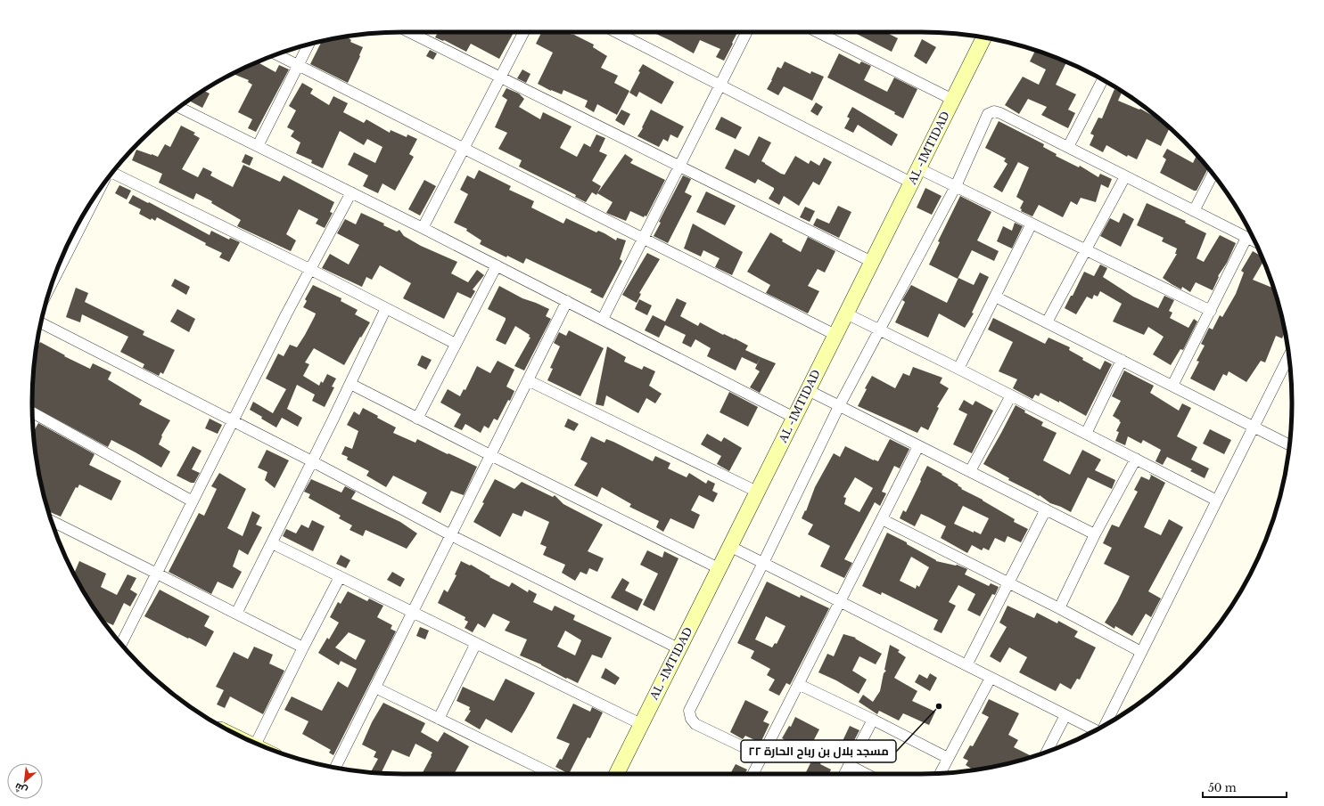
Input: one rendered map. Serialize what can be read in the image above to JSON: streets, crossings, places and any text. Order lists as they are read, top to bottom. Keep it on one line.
{"streets":{"street":["AL -IMTIDAD"]},"places":["مسجد بلال بن رباح الحارة ٢٢"],"scale_bar":"50 m","north":"bottom left"}
